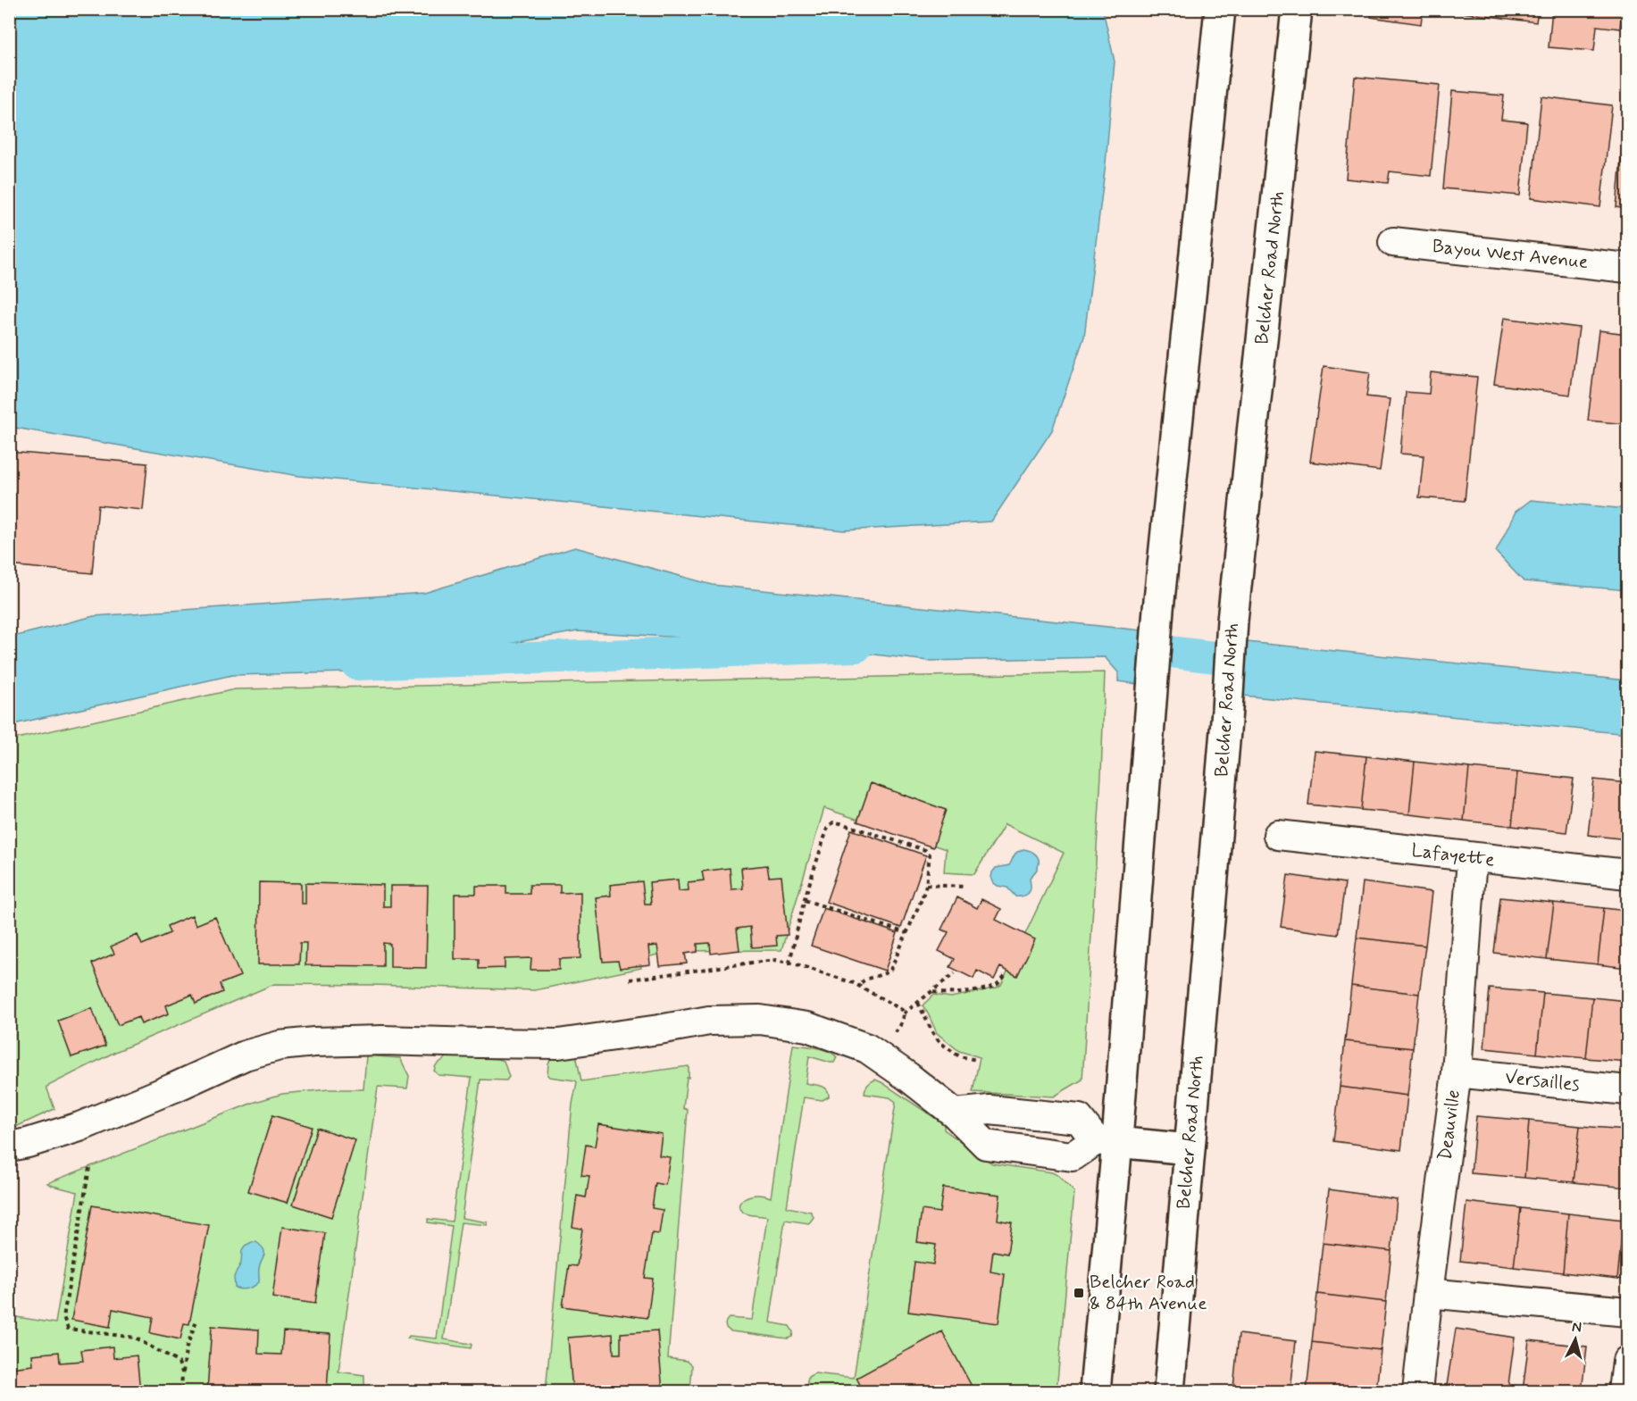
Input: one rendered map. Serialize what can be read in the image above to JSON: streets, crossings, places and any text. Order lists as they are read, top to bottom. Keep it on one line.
{"streets":{"main road":["Belcher Road North"],"street":["Bayou West Avenue","Lafayette","Versailles","Deauville"]},"crossings":[["Lafayette","Deauville"],["Versailles","Deauville"]],"places":{"transit":["Belcher Road & 84th Avenue"]},"north":"top"}
